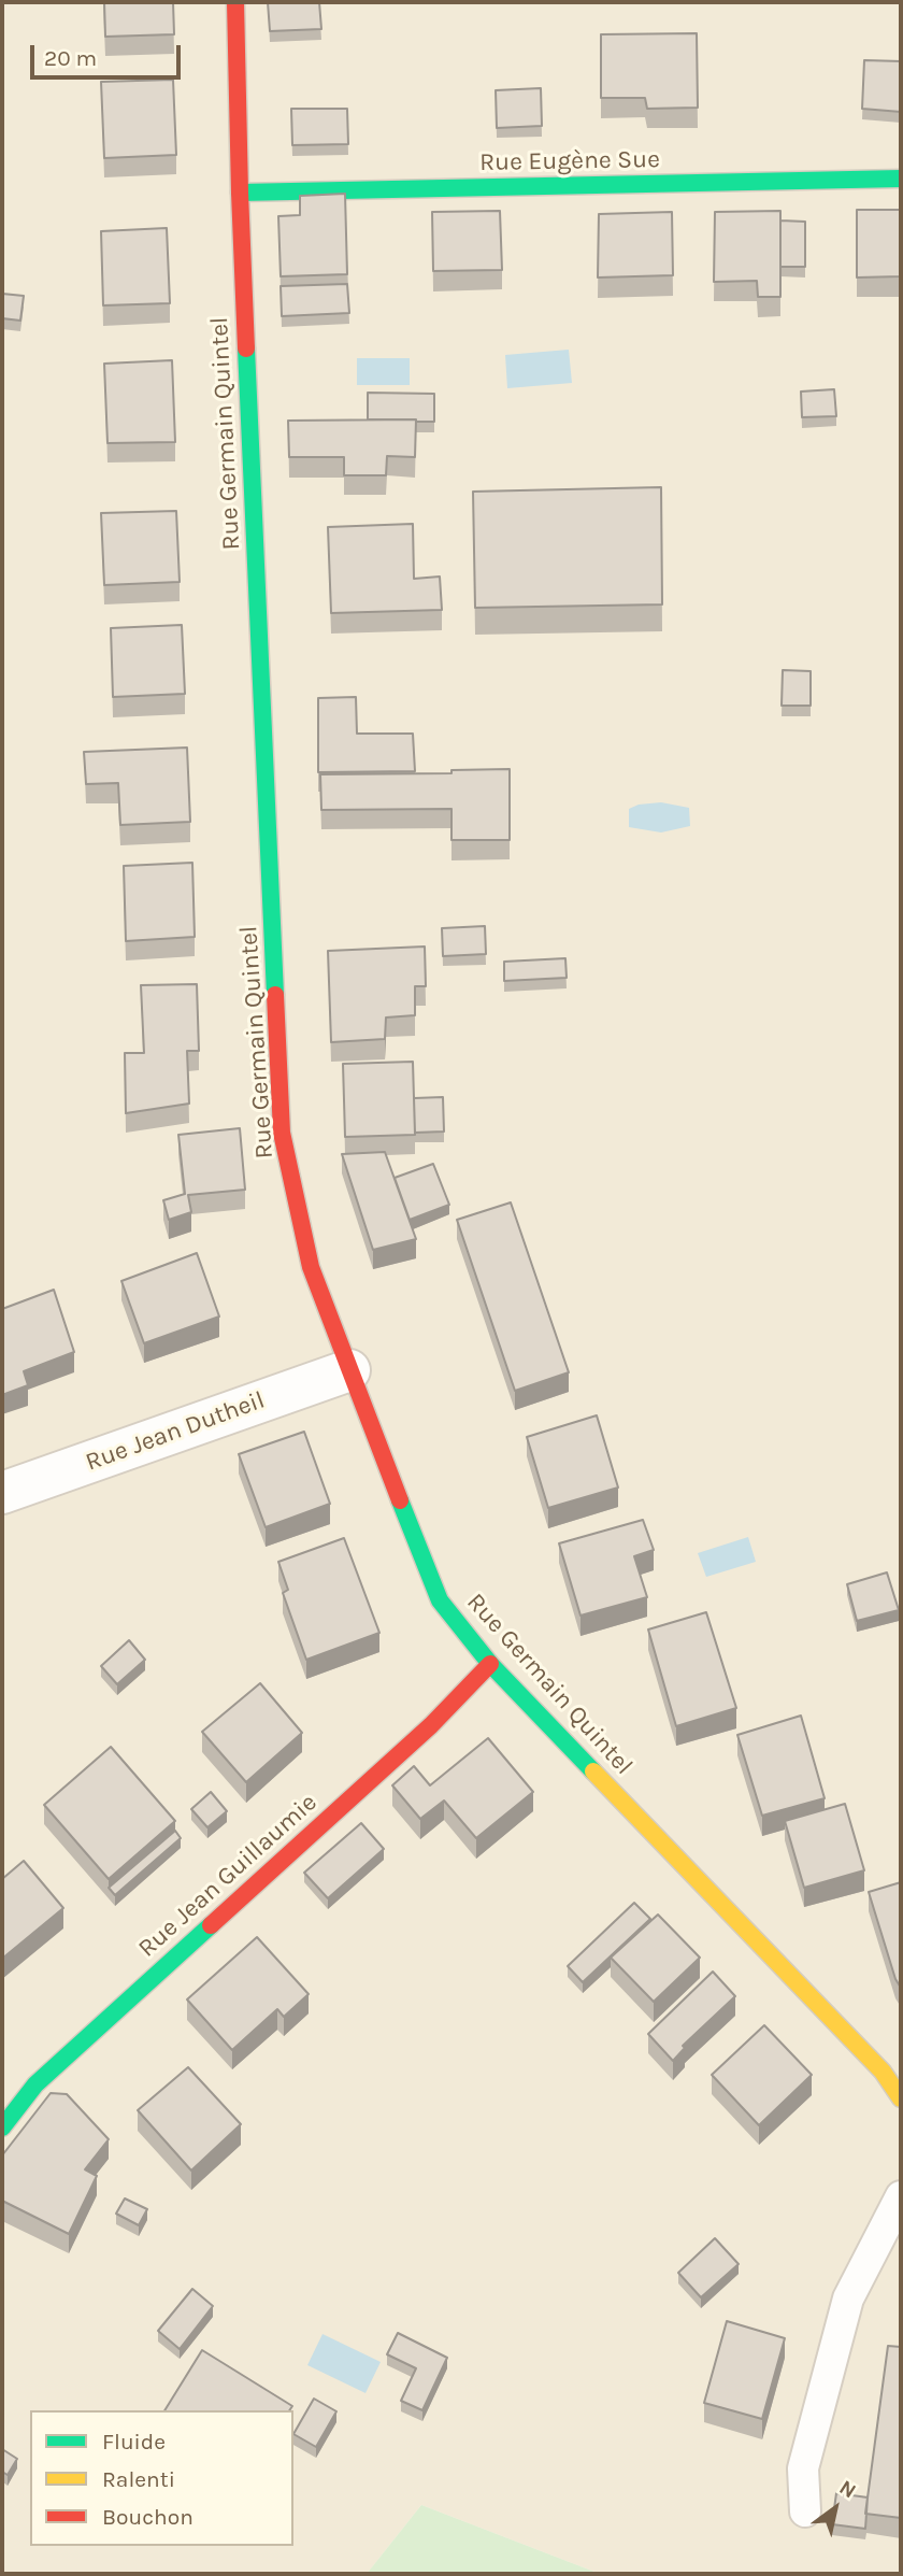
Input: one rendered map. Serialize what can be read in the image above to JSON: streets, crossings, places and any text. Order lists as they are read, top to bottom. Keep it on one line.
{"streets":{"street":["Rue Eugène Sue","Rue Germain Quintel","Rue Jean Dutheil","Rue Jean Guillaumie"]},"crossings":[["Rue Eugène Sue","Rue Germain Quintel"],["Rue Germain Quintel","Rue Jean Dutheil"],["Rue Germain Quintel","Rue Jean Guillaumie"]],"legend":["Fluide","Ralenti","Bouchon"],"scale_bar":"20 m","north":"top right"}
